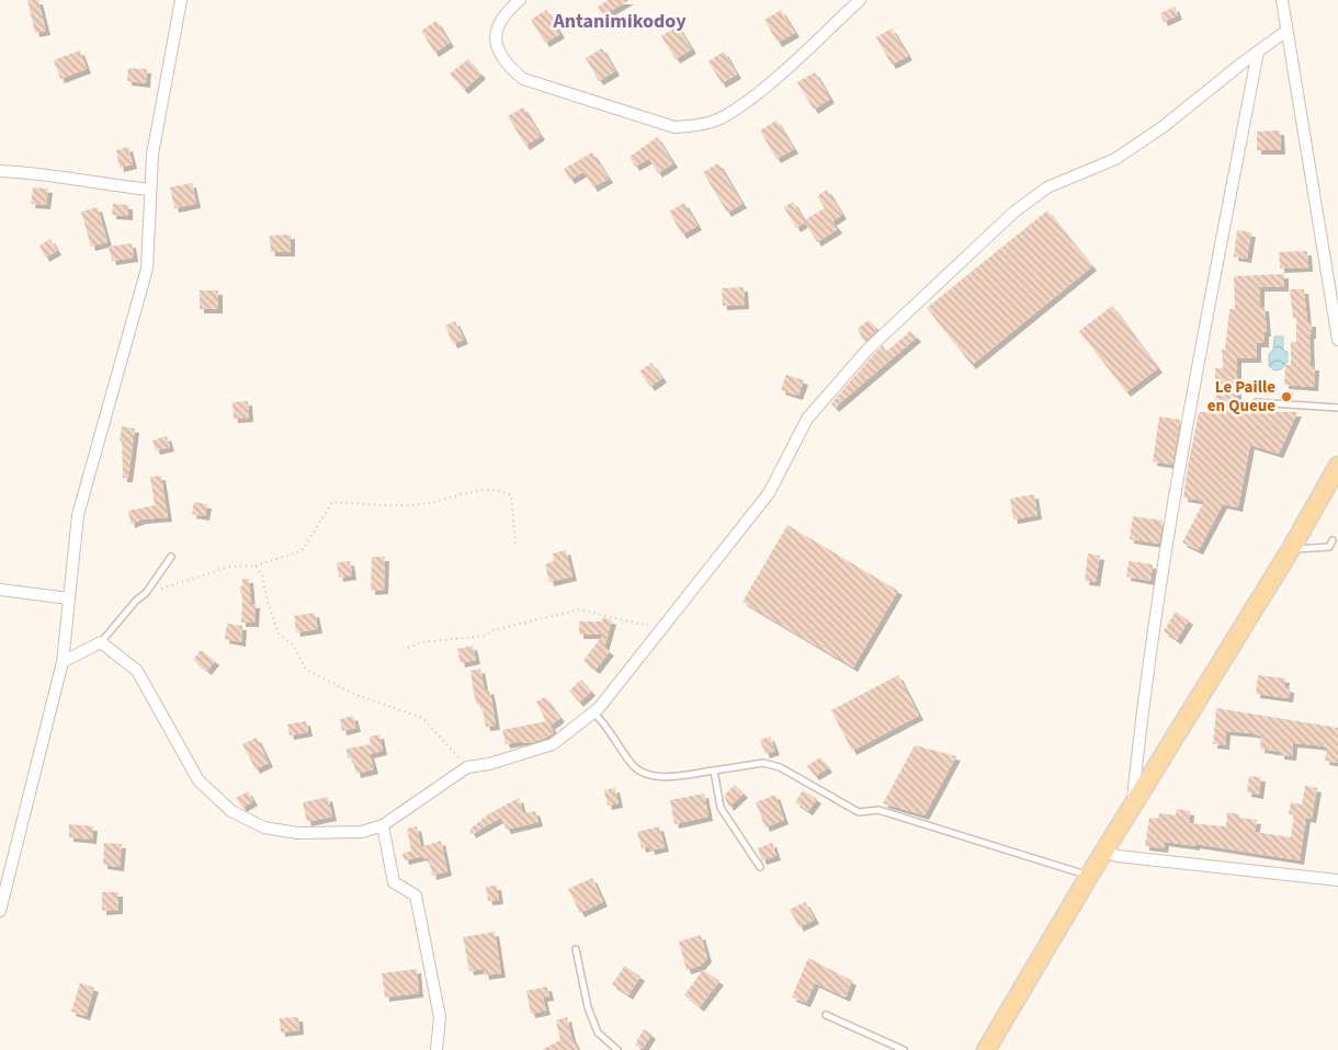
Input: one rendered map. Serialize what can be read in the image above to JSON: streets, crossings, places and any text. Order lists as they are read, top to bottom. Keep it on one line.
{"districts":["Antanimikodoy"],"places":["Le Paille en Queue"]}
